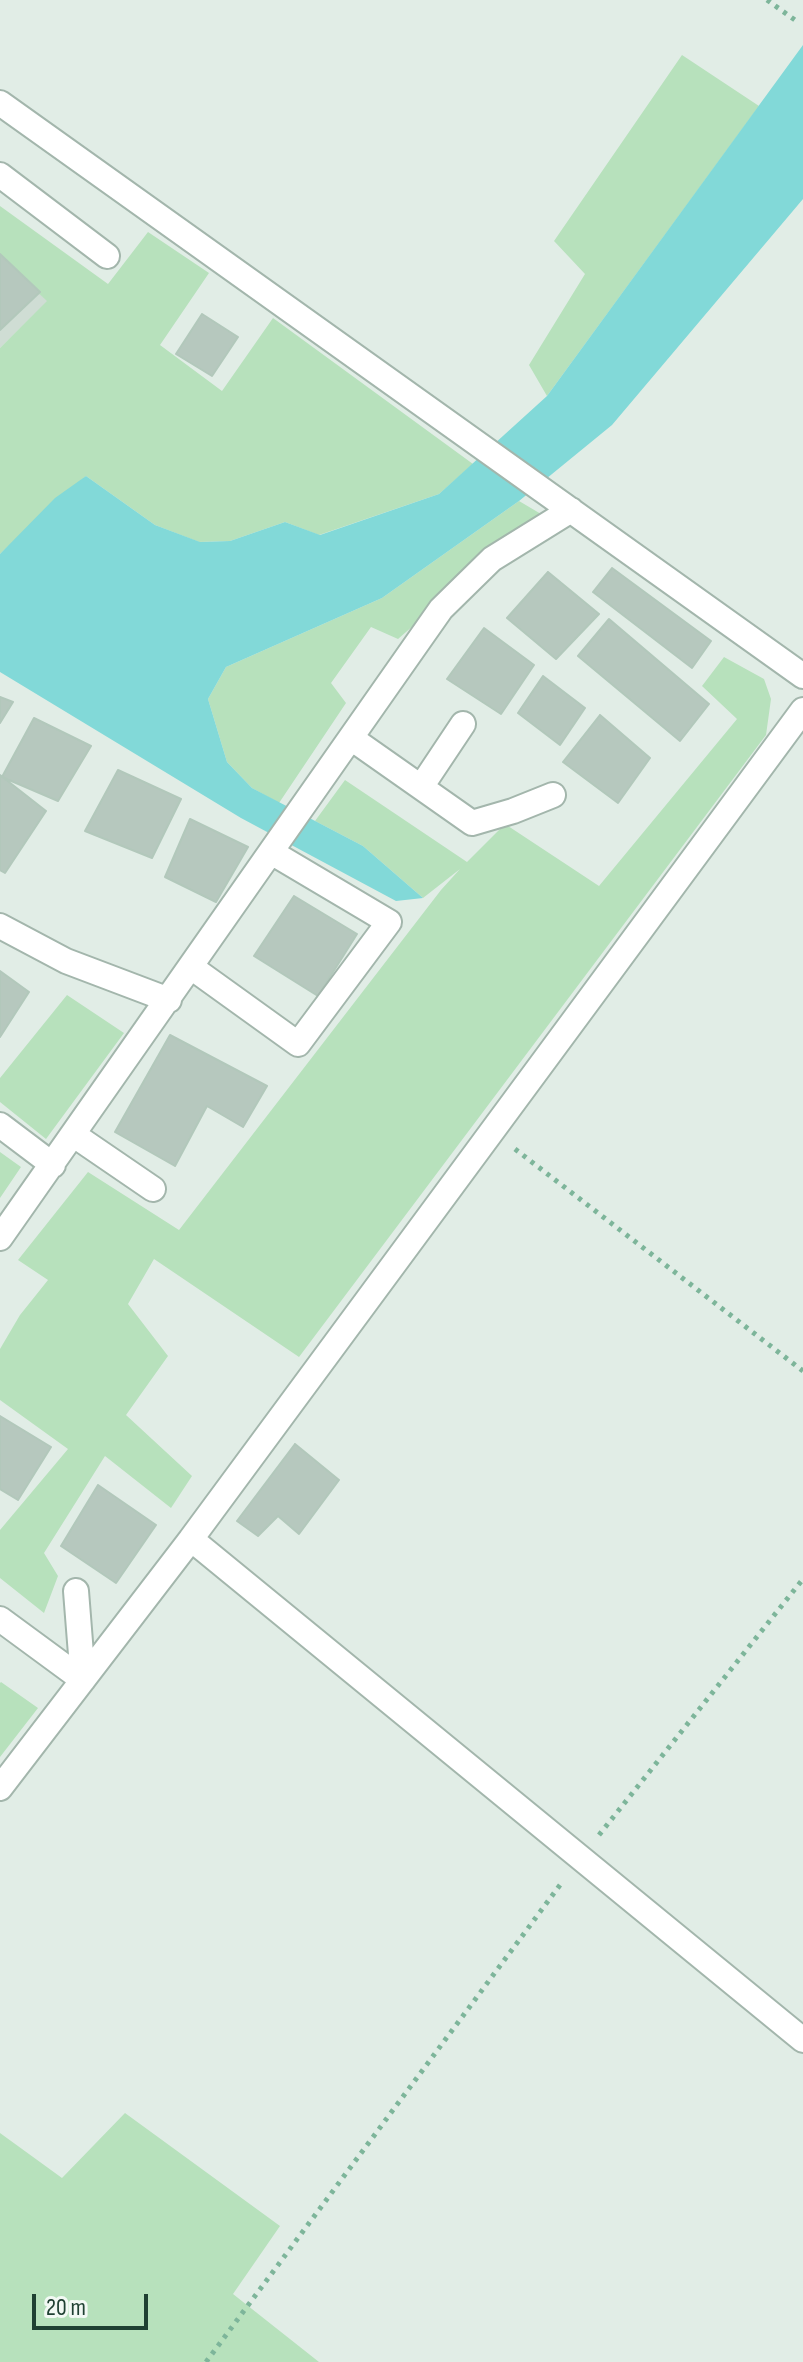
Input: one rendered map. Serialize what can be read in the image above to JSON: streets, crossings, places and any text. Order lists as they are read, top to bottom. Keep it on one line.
{"scale_bar":"20 m"}
